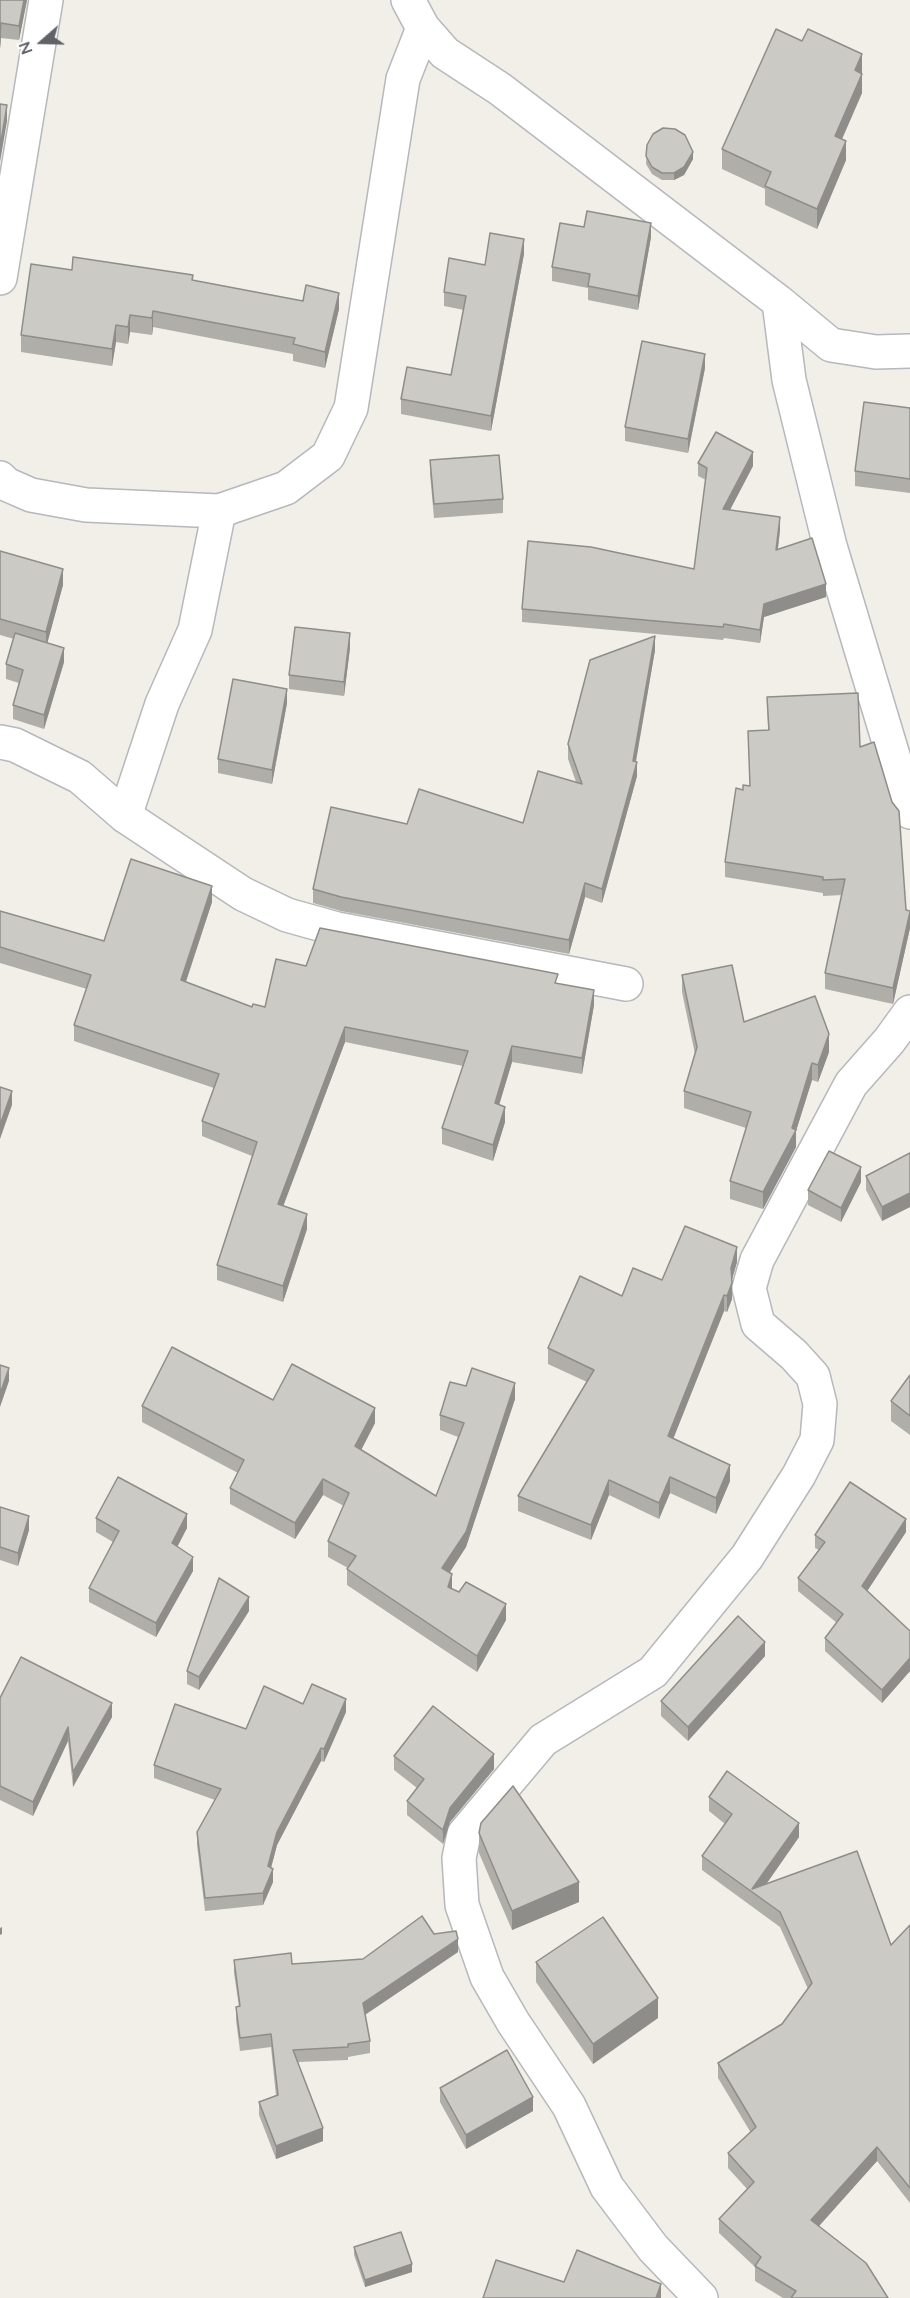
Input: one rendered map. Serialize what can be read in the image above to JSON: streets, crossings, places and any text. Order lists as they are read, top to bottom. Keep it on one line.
{"north":"left"}
